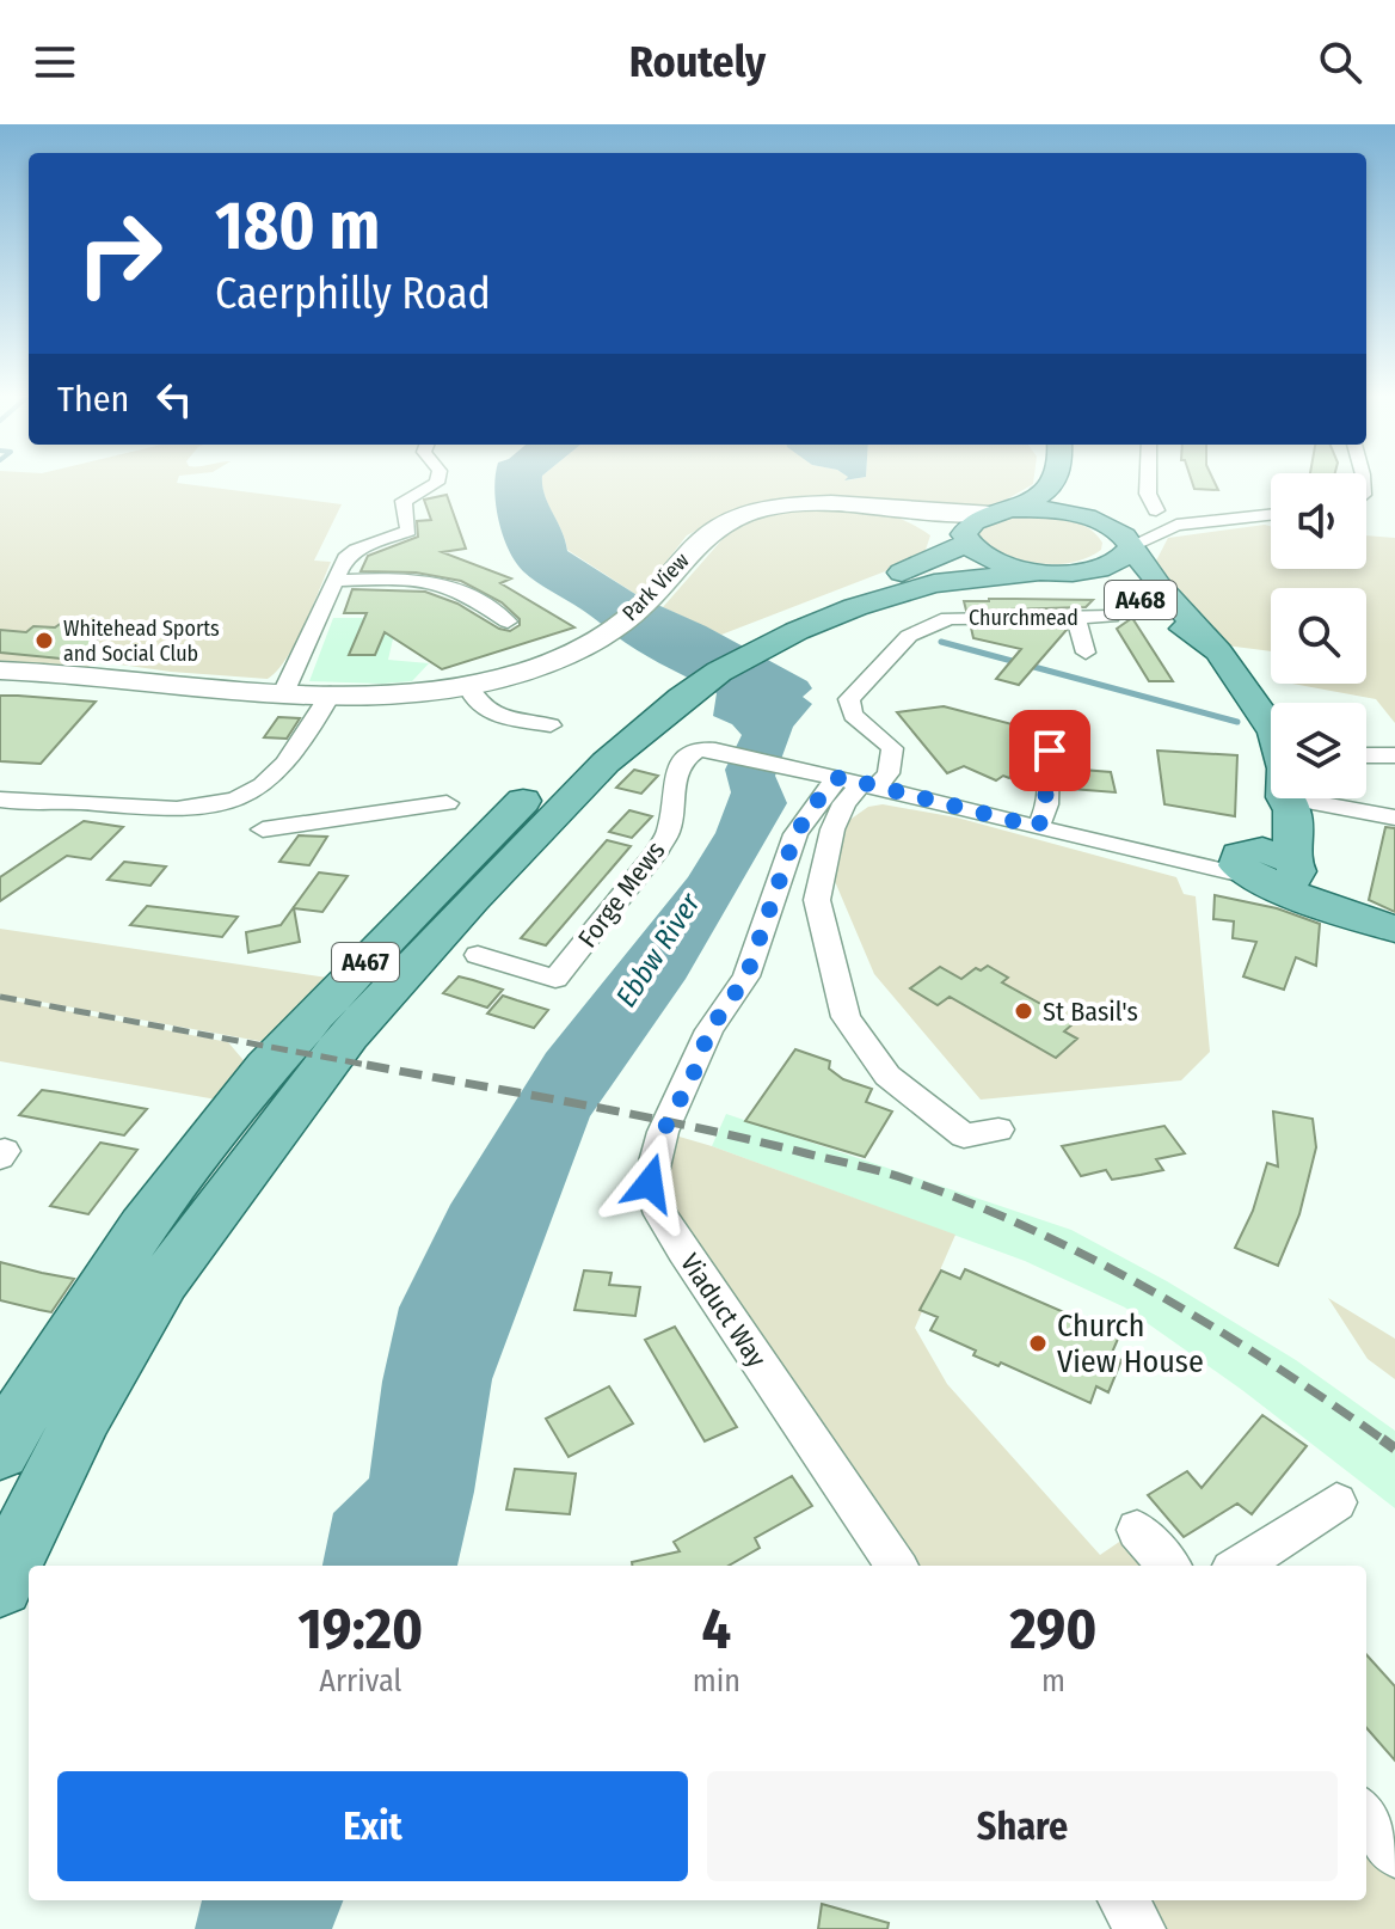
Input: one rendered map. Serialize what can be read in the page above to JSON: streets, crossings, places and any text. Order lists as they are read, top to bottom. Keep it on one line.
{"streets":{"main road":["A468","A467"],"street":["Park View","Churchmead","Forge Mews","Viaduct Way"]},"crossings":[["Park View","A467"],["A468","Churchmead"],["A468","A467"],["Churchmead","Forge Mews"],["Churchmead","Viaduct Way"],["Forge Mews","Viaduct Way"]],"water":["Ebbw River"],"places":["Whitehead Sports and Social Club","St Basil's","Church View House"],"page":{"header":"Routely","turn":["180 m","Caerphilly Road"],"then":"Then","eta":["19:20","Arrival","4","min","290","m"],"buttons":["Exit","Share"]}}
